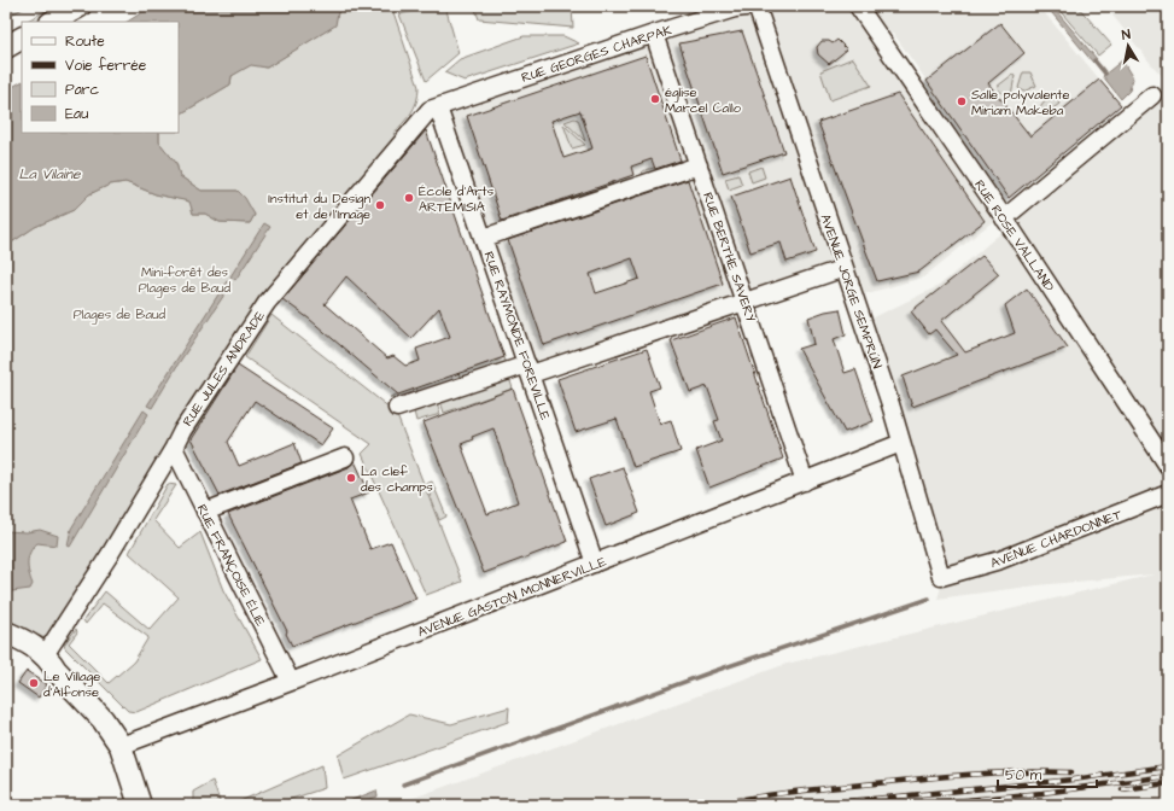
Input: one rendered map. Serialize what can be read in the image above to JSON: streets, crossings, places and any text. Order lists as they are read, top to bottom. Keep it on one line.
{"streets":{"street":["RUE GEORGES CHARPAK","RUE ROSE VALLAND","RUE BERTHE SAVERY","AVENUE JORGE SEMPRÚN","RUE RAYMONDE FOREVILLE","RUE JULES ANDRADE","AVENUE CHARDONNET","RUE FRANÇOISE ÉLIE","AVENUE GASTON MONNERVILLE"]},"crossings":[["RUE GEORGES CHARPAK","RUE BERTHE SAVERY"],["RUE GEORGES CHARPAK","AVENUE JORGE SEMPRÚN"],["RUE GEORGES CHARPAK","RUE RAYMONDE FOREVILLE"],["RUE GEORGES CHARPAK","RUE JULES ANDRADE"],["RUE BERTHE SAVERY","AVENUE GASTON MONNERVILLE"],["AVENUE JORGE SEMPRÚN","AVENUE CHARDONNET"],["AVENUE JORGE SEMPRÚN","AVENUE GASTON MONNERVILLE"],["RUE RAYMONDE FOREVILLE","RUE JULES ANDRADE"],["RUE RAYMONDE FOREVILLE","AVENUE GASTON MONNERVILLE"],["RUE JULES ANDRADE","RUE FRANÇOISE ÉLIE"],["RUE FRANÇOISE ÉLIE","AVENUE GASTON MONNERVILLE"]],"water":["La Vilaine"],"parks":["Mini-forêt des Plages de Baud","Plages de Baud"],"places":["église Marcel Callo","Salle polyvalente Miriam Makeba","École d'Arts ARTEMISIA","Institut du Design et de l'Image","La clef des champs","Le Village d'Alfonse"],"legend":["Route","Voie ferrée","Parc","Eau"],"scale_bar":"50 m","north":"top"}
